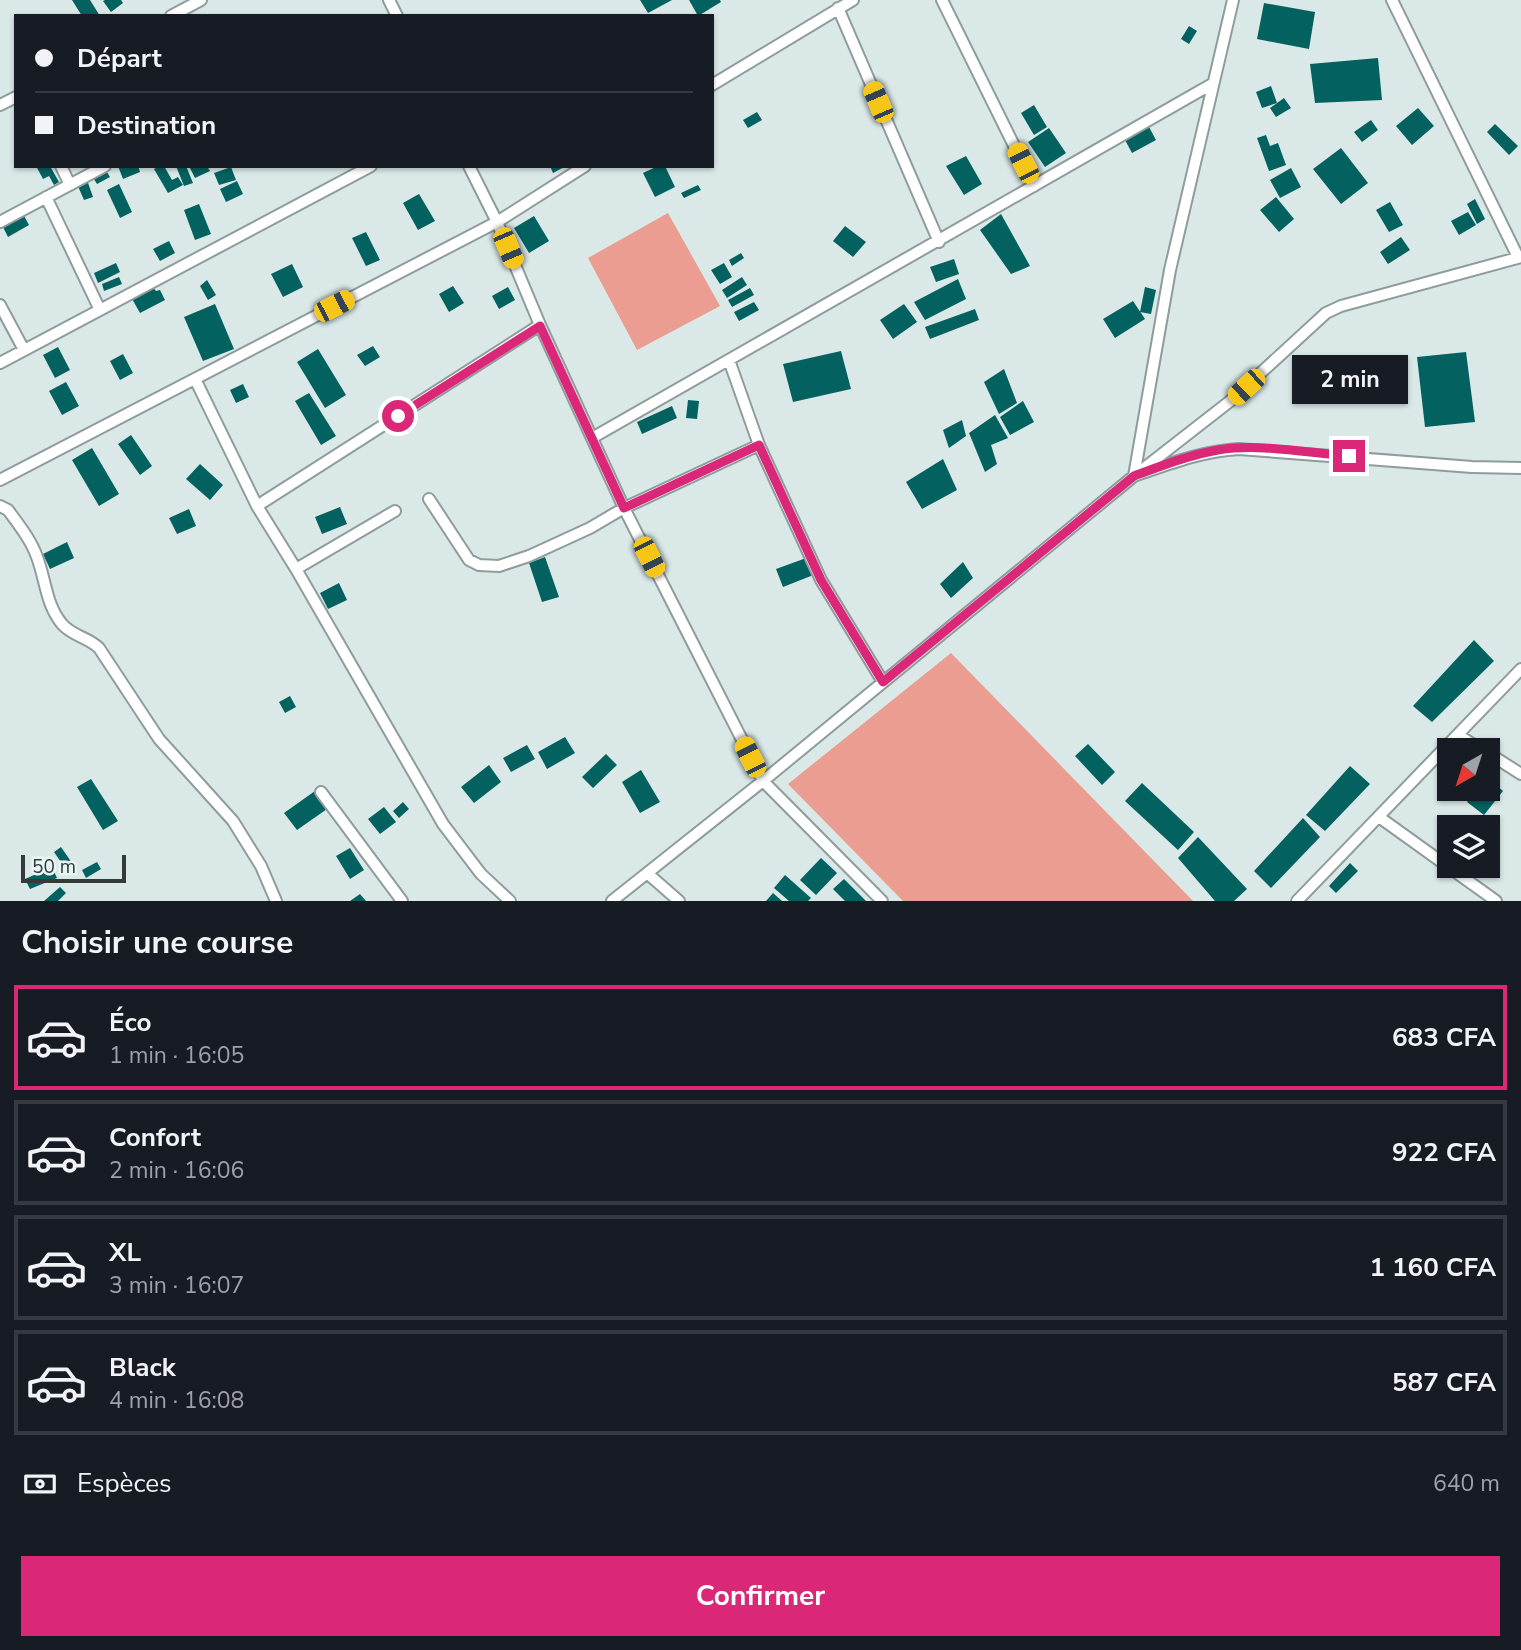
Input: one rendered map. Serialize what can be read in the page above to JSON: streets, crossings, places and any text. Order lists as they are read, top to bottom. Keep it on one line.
{"scale_bar":"50 m","north":"bottom left","page":{"banner":["Départ","Destination"],"bubble":"2 min","scale":"50 m","heading":"Choisir une course","list":[{"name":"Éco","note":"1 min · 16:05","value":"683 CFA"},{"name":"Confort","note":"2 min · 16:06","value":"922 CFA"},{"name":"XL","note":"3 min · 16:07","value":"1 160 CFA"},{"name":"Black","note":"4 min · 16:08","value":"587 CFA"}],"pay":["Espèces","640 m"],"buttons":"Confirmer"}}
